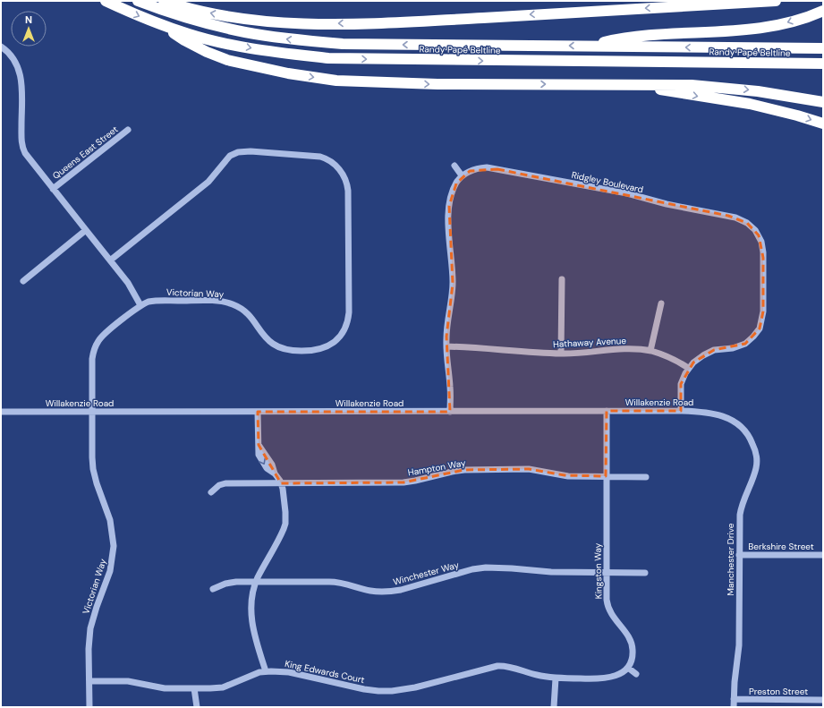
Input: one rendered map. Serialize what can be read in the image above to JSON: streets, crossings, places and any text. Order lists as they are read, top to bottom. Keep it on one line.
{"streets":{"highway":["Randy Papé Beltline"],"street":["Queens East Street","Ridgley Boulevard","Victorian Way","Hathaway Avenue","Willakenzie Road","Hampton Way","Berkshire Street","Manchester Drive","Kingston Way","Winchester Way","King Edwards Court","Preston Street"]},"crossings":[["Queens East Street","Victorian Way"],["Ridgley Boulevard","Hathaway Avenue"],["Ridgley Boulevard","Willakenzie Road"],["Victorian Way","Willakenzie Road"],["Victorian Way","King Edwards Court"],["Willakenzie Road","Manchester Drive"],["Willakenzie Road","Kingston Way"],["Hampton Way","Kingston Way"],["Berkshire Street","Manchester Drive"],["Manchester Drive","Preston Street"],["Kingston Way","Winchester Way"]],"north":"top"}
